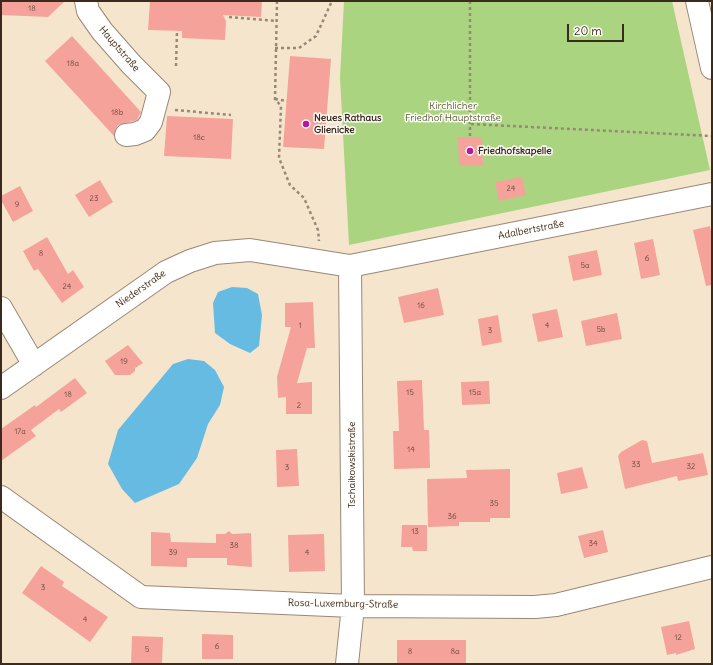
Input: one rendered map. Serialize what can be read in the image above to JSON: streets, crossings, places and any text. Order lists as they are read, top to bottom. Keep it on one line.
{"streets":{"street":["Hauptstraße","Adalbertstraße","Niederstraße","Tschaikowskistraße","Rosa-Luxemburg-Straße"]},"crossings":[["Adalbertstraße","Niederstraße"],["Adalbertstraße","Tschaikowskistraße"],["Niederstraße","Tschaikowskistraße"],["Tschaikowskistraße","Rosa-Luxemburg-Straße"]],"parks":["Kirchlicher Friedhof Hauptstraße"],"places":["Neues Rathaus Glienicke","Friedhofskapelle"],"house_numbers":["18","18a","18b","18c","24","23","9","8","6","5a","24","16","1","4","5b","3","19","15","15a","18","2","17a","14","33","32","3","35","36","13","34","38","39","4","3","4","12","6","5","8","8a"],"scale_bar":"20 m"}
